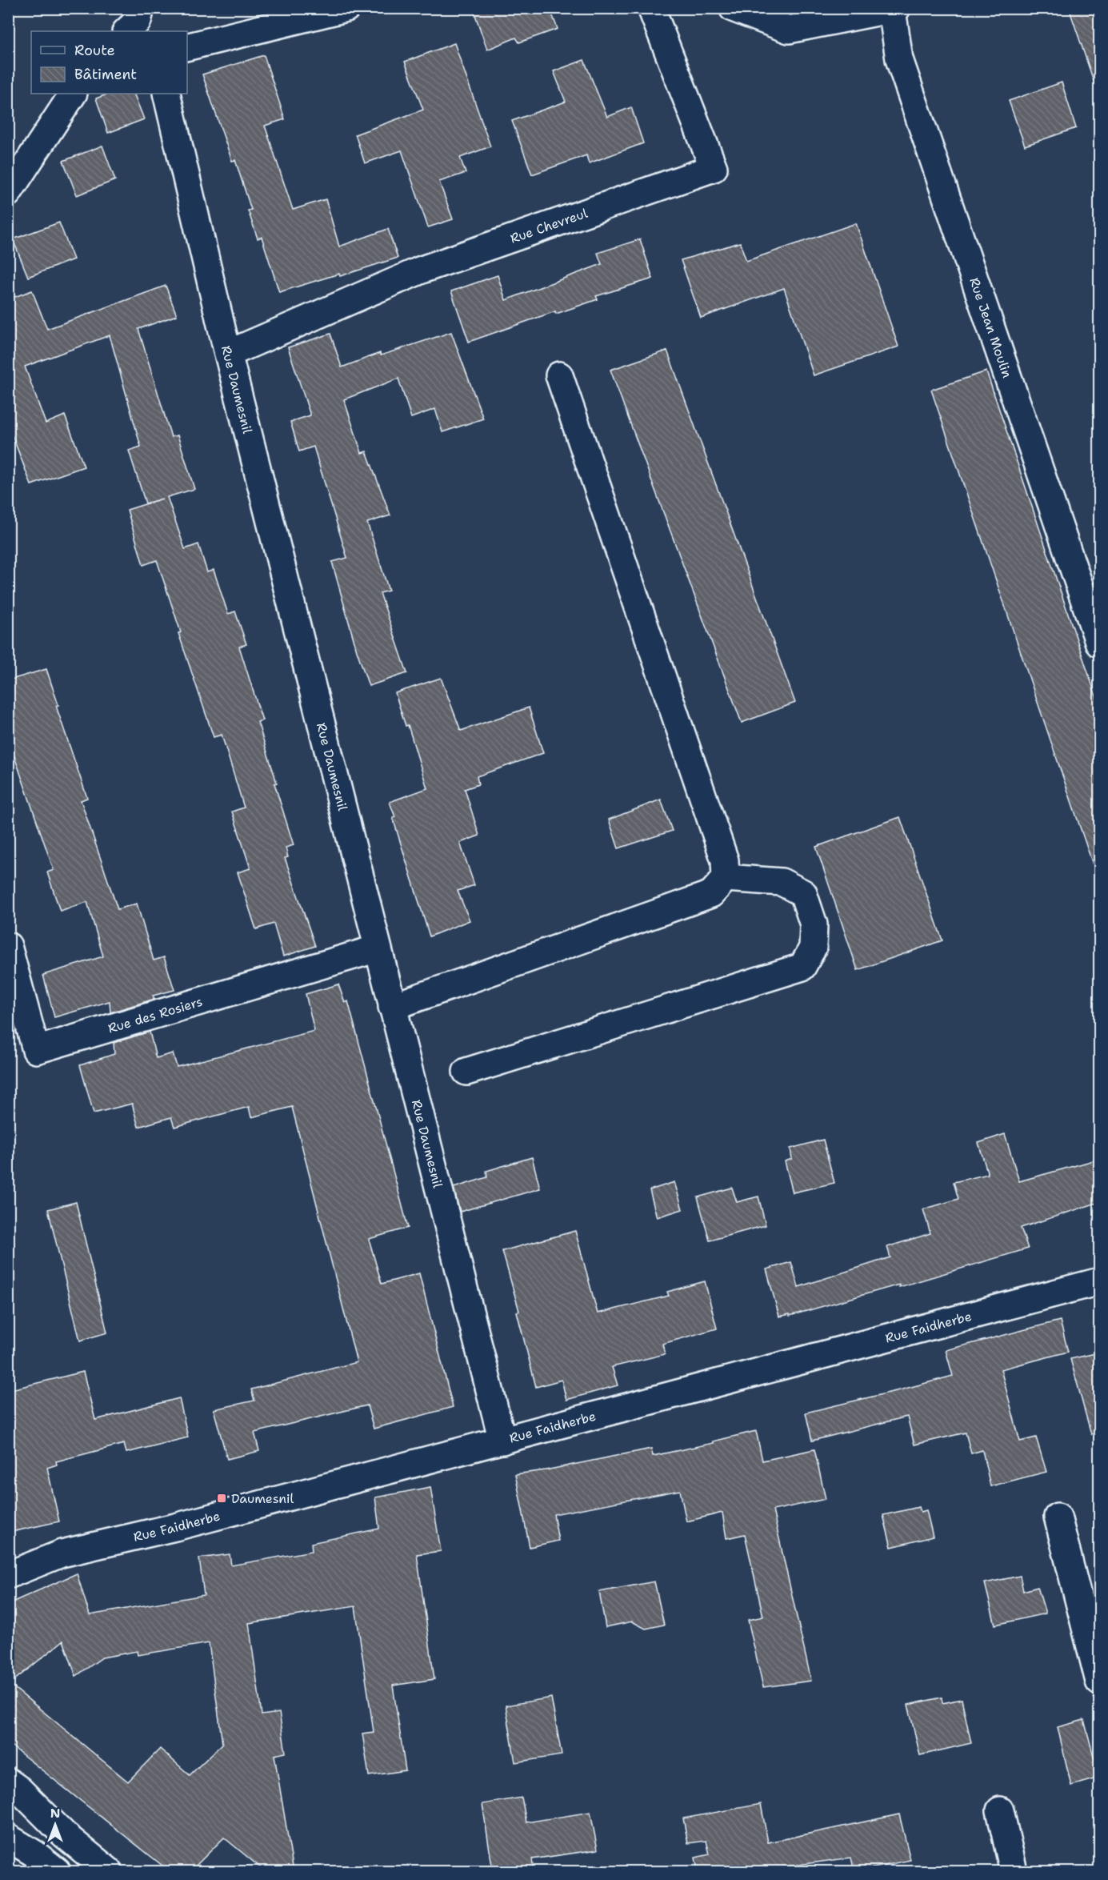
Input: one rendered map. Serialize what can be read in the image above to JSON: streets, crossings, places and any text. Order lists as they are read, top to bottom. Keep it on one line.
{"streets":{"street":["Rue Chevreul","Rue Jean Moulin","Rue Daumesnil","Rue des Rosiers","Rue Faidherbe"]},"crossings":[["Rue Chevreul","Rue Daumesnil"],["Rue Daumesnil","Rue des Rosiers"],["Rue Daumesnil","Rue Faidherbe"]],"places":{"transit":["Daumesnil"]},"legend":["Route","Bâtiment"],"north":"top"}
